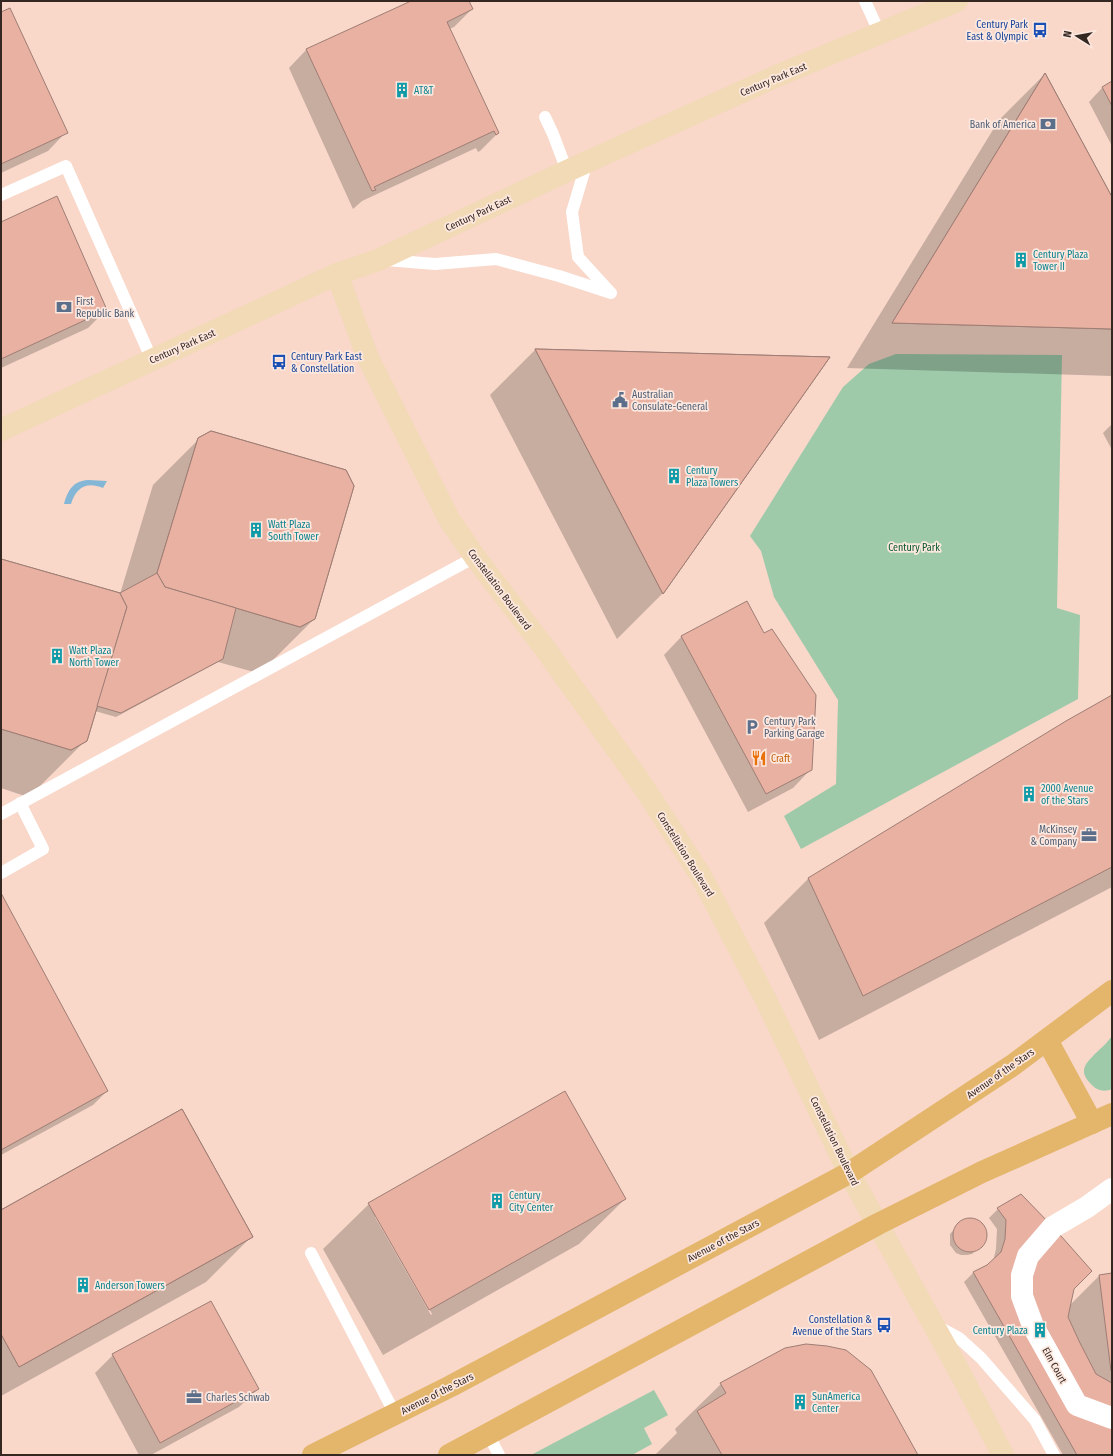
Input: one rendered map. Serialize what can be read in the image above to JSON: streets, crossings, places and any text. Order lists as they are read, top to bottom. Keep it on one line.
{"streets":{"main road":["Century Park East","Constellation Boulevard","Avenue of the Stars"],"street":["Elm Court"]},"crossings":[["Century Park East","Constellation Boulevard"],["Constellation Boulevard","Avenue of the Stars"]],"parks":["Century Park"],"places":{"bus stop":["Century Park East & Olympic","Century Park East & Constellation","Constellation & Avenue of the Stars"],"building":["AT&T","Century Plaza Tower II","Century Plaza Towers","Watt Plaza South Tower","Watt Plaza North Tower","2000 Avenue of the Stars","Century City Center","Anderson Towers","Century Plaza","SunAmerica Center"],"bank":["Bank of America","First Republic Bank"],"public building":["Australian Consulate-General"],"parking":["Century Park Parking Garage"],"restaurant":["Craft"],"office":["McKinsey & Company","Charles Schwab"]},"north":"left"}
